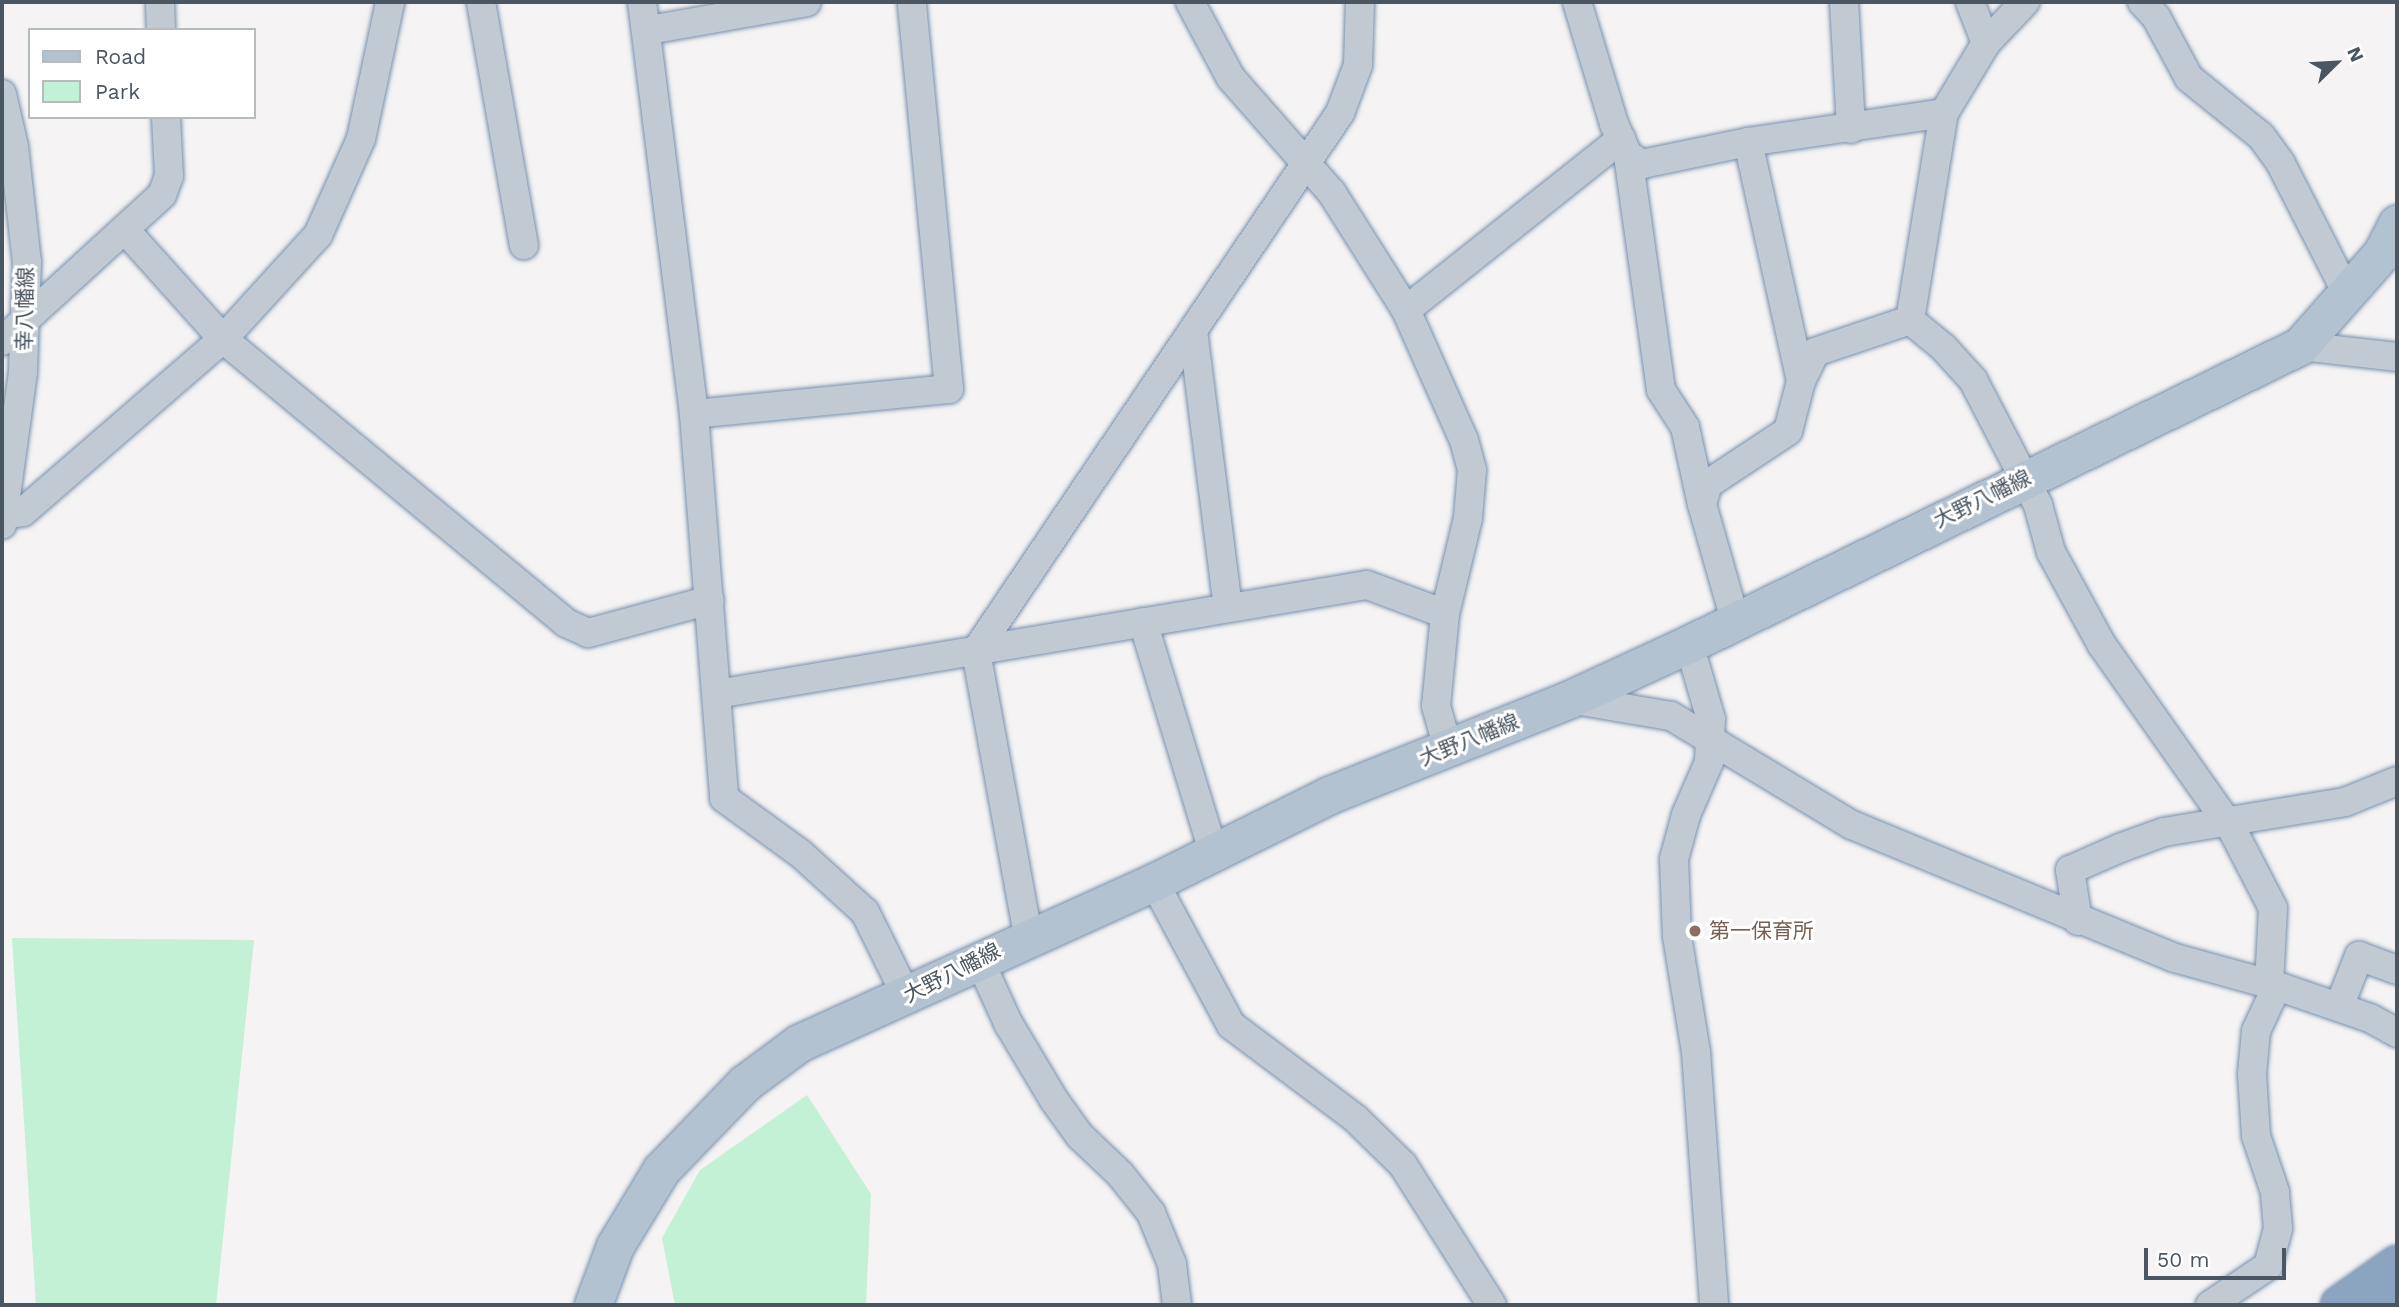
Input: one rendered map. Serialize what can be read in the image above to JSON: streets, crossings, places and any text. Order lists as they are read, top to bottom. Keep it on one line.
{"streets":{"main road":["大野八幡線"],"street":["幸八幡線"]},"places":["第一保育所"],"legend":["Road","Park"],"scale_bar":"50 m","north":"top right"}
